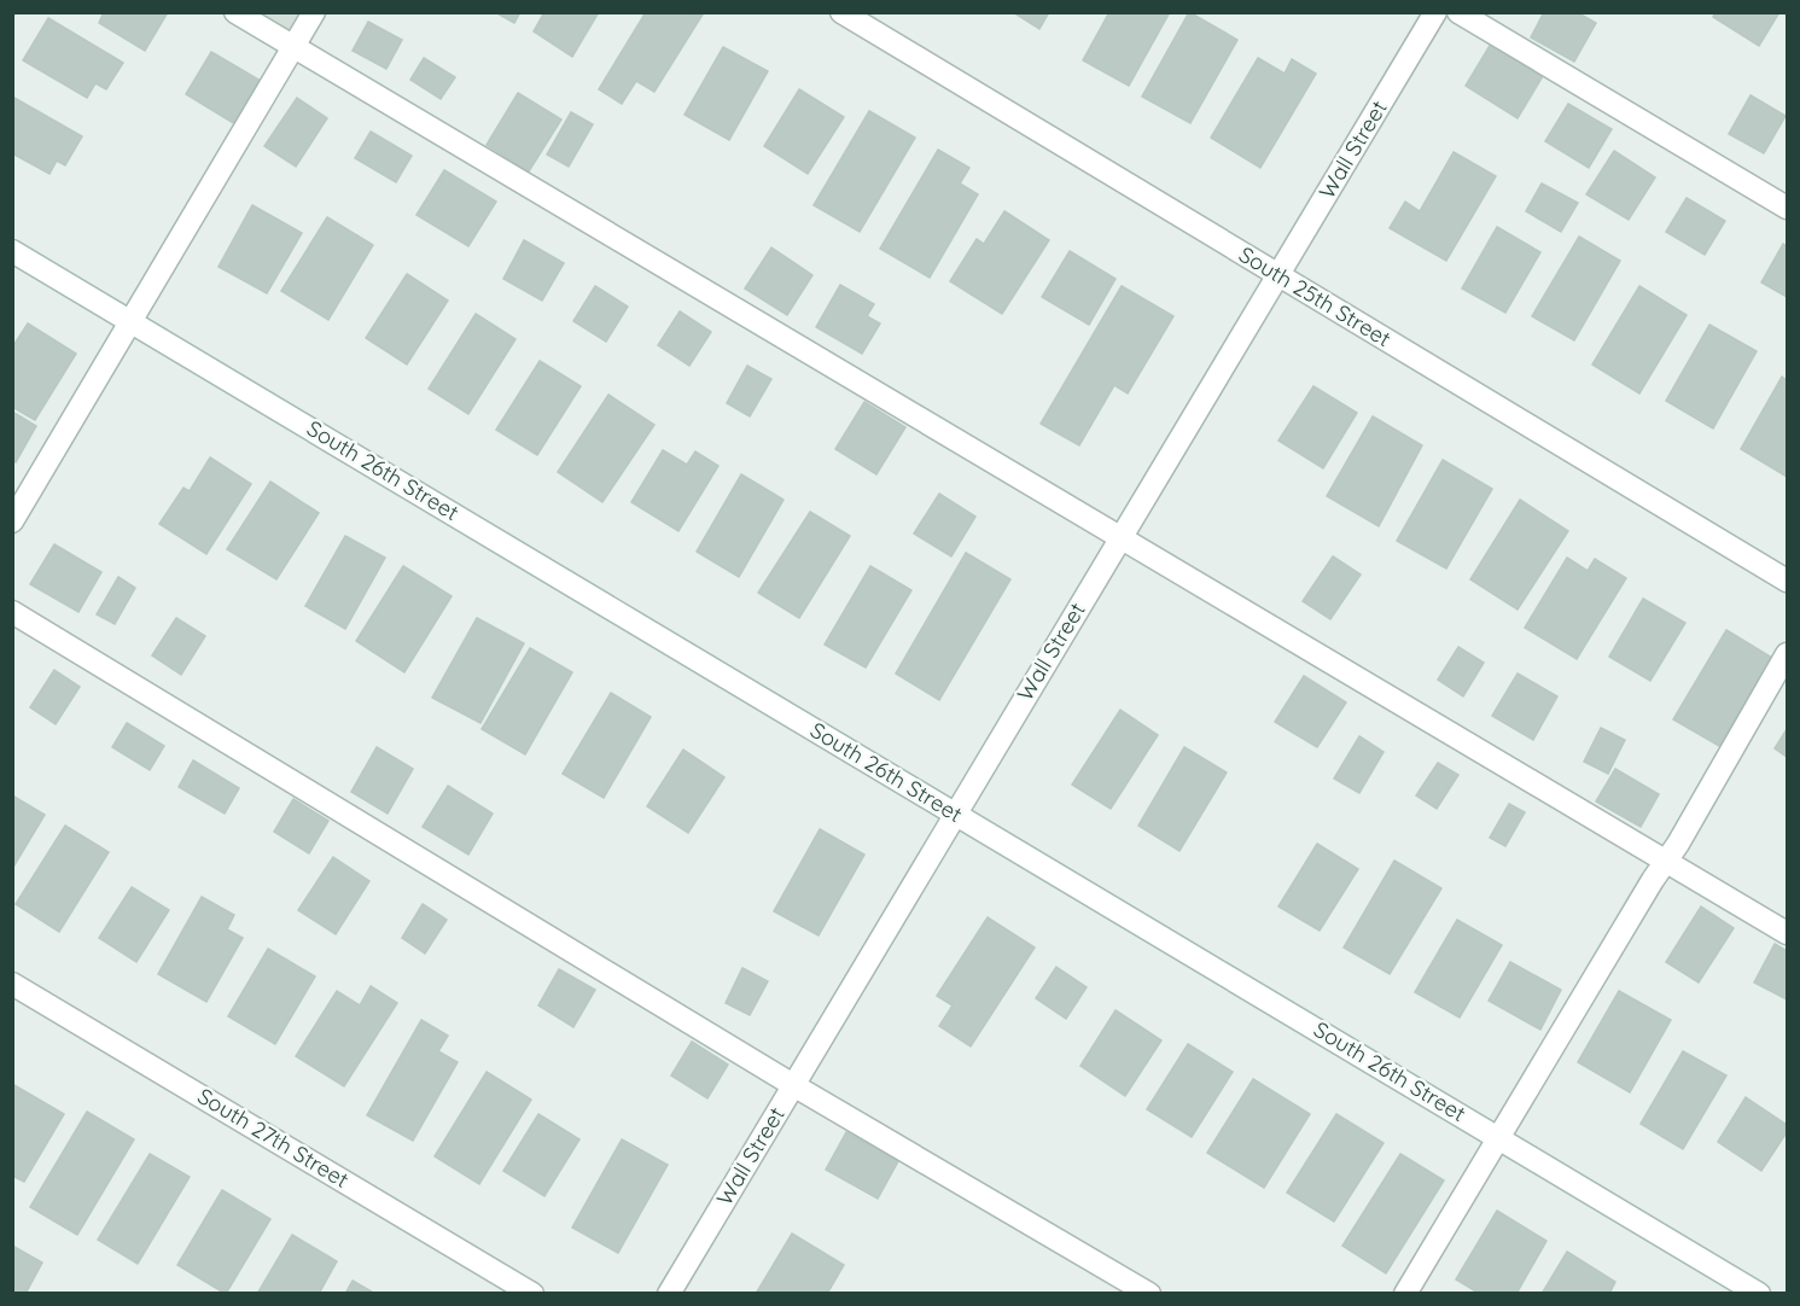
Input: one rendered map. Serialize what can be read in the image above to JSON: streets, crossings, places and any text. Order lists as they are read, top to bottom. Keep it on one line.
{"streets":{"street":["Wall Street","South 25th Street","South 26th Street","South 27th Street"]},"crossings":[["Wall Street","South 25th Street"],["Wall Street","South 26th Street"]]}
